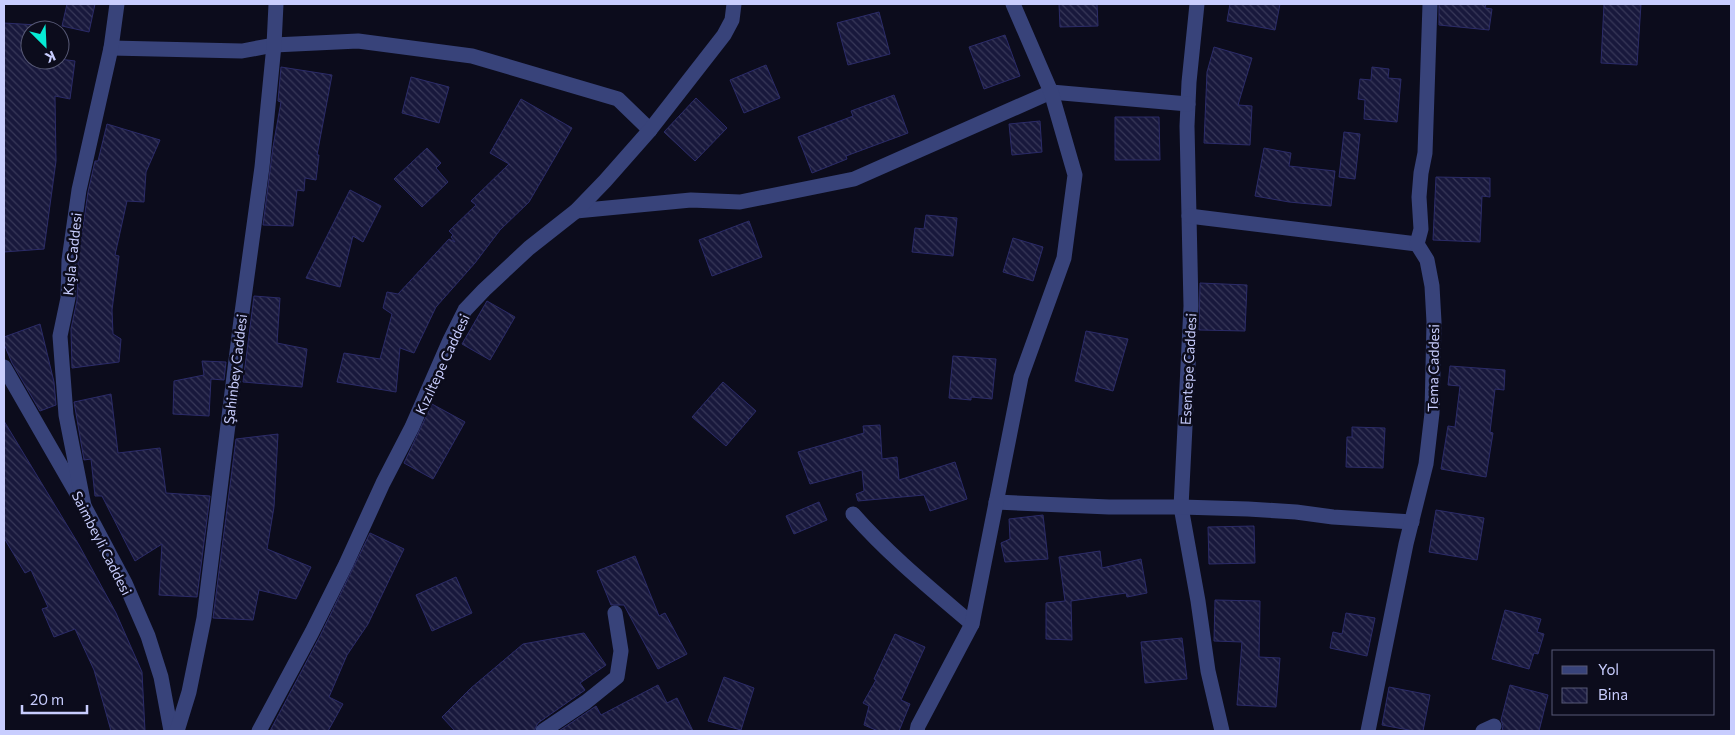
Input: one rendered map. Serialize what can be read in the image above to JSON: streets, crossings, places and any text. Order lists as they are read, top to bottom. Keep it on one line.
{"streets":{"street":["Kışla Caddesi","Kızıltepe Caddesi","Tema Caddesi","Şahinbey Caddesi","Esentepe Caddesi","Saimbeyli Caddesi"]},"crossings":[["Kışla Caddesi","Saimbeyli Caddesi"]],"legend":["Yol","Bina"],"scale_bar":"20 m","north":"bottom right"}
